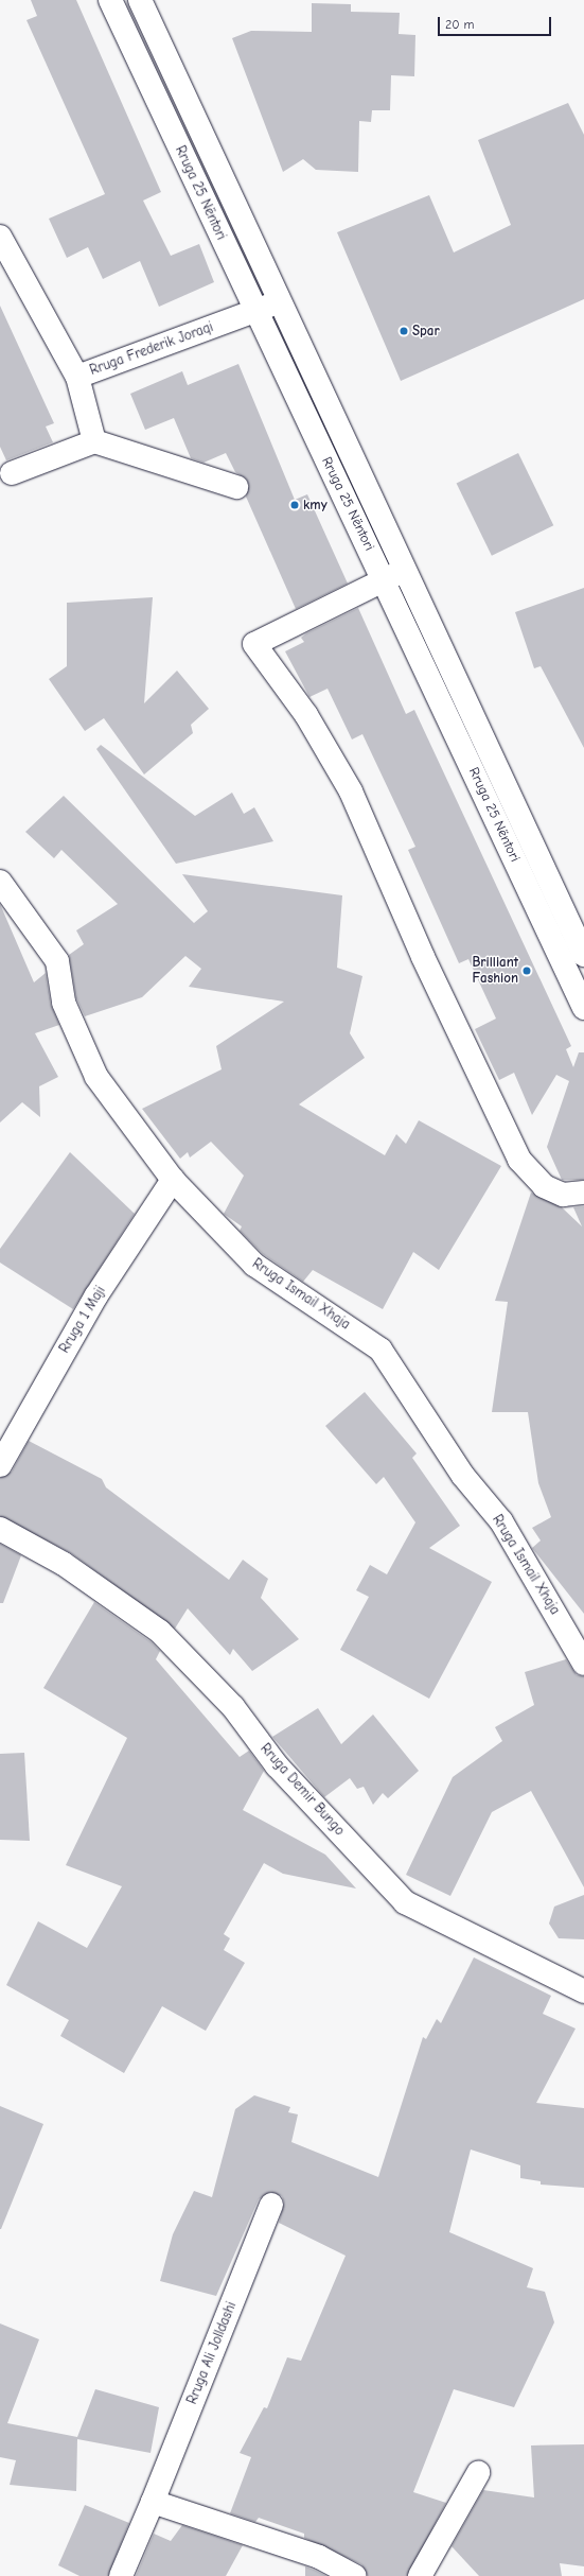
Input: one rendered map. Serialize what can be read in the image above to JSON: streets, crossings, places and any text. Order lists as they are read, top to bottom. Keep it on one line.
{"streets":{"street":["Rruga 25 Nëntori","Rruga Frederik Joraqi","Rruga Ismail Xhaja","Rruga 1 Maji","Rruga Demir Bungo","Rruga Ali Jolldashi"]},"crossings":[["Rruga 25 Nëntori","Rruga Frederik Joraqi"],["Rruga Ismail Xhaja","Rruga 1 Maji"]],"places":["Spar","kmy","Brilliant Fashion"],"scale_bar":"20 m"}
